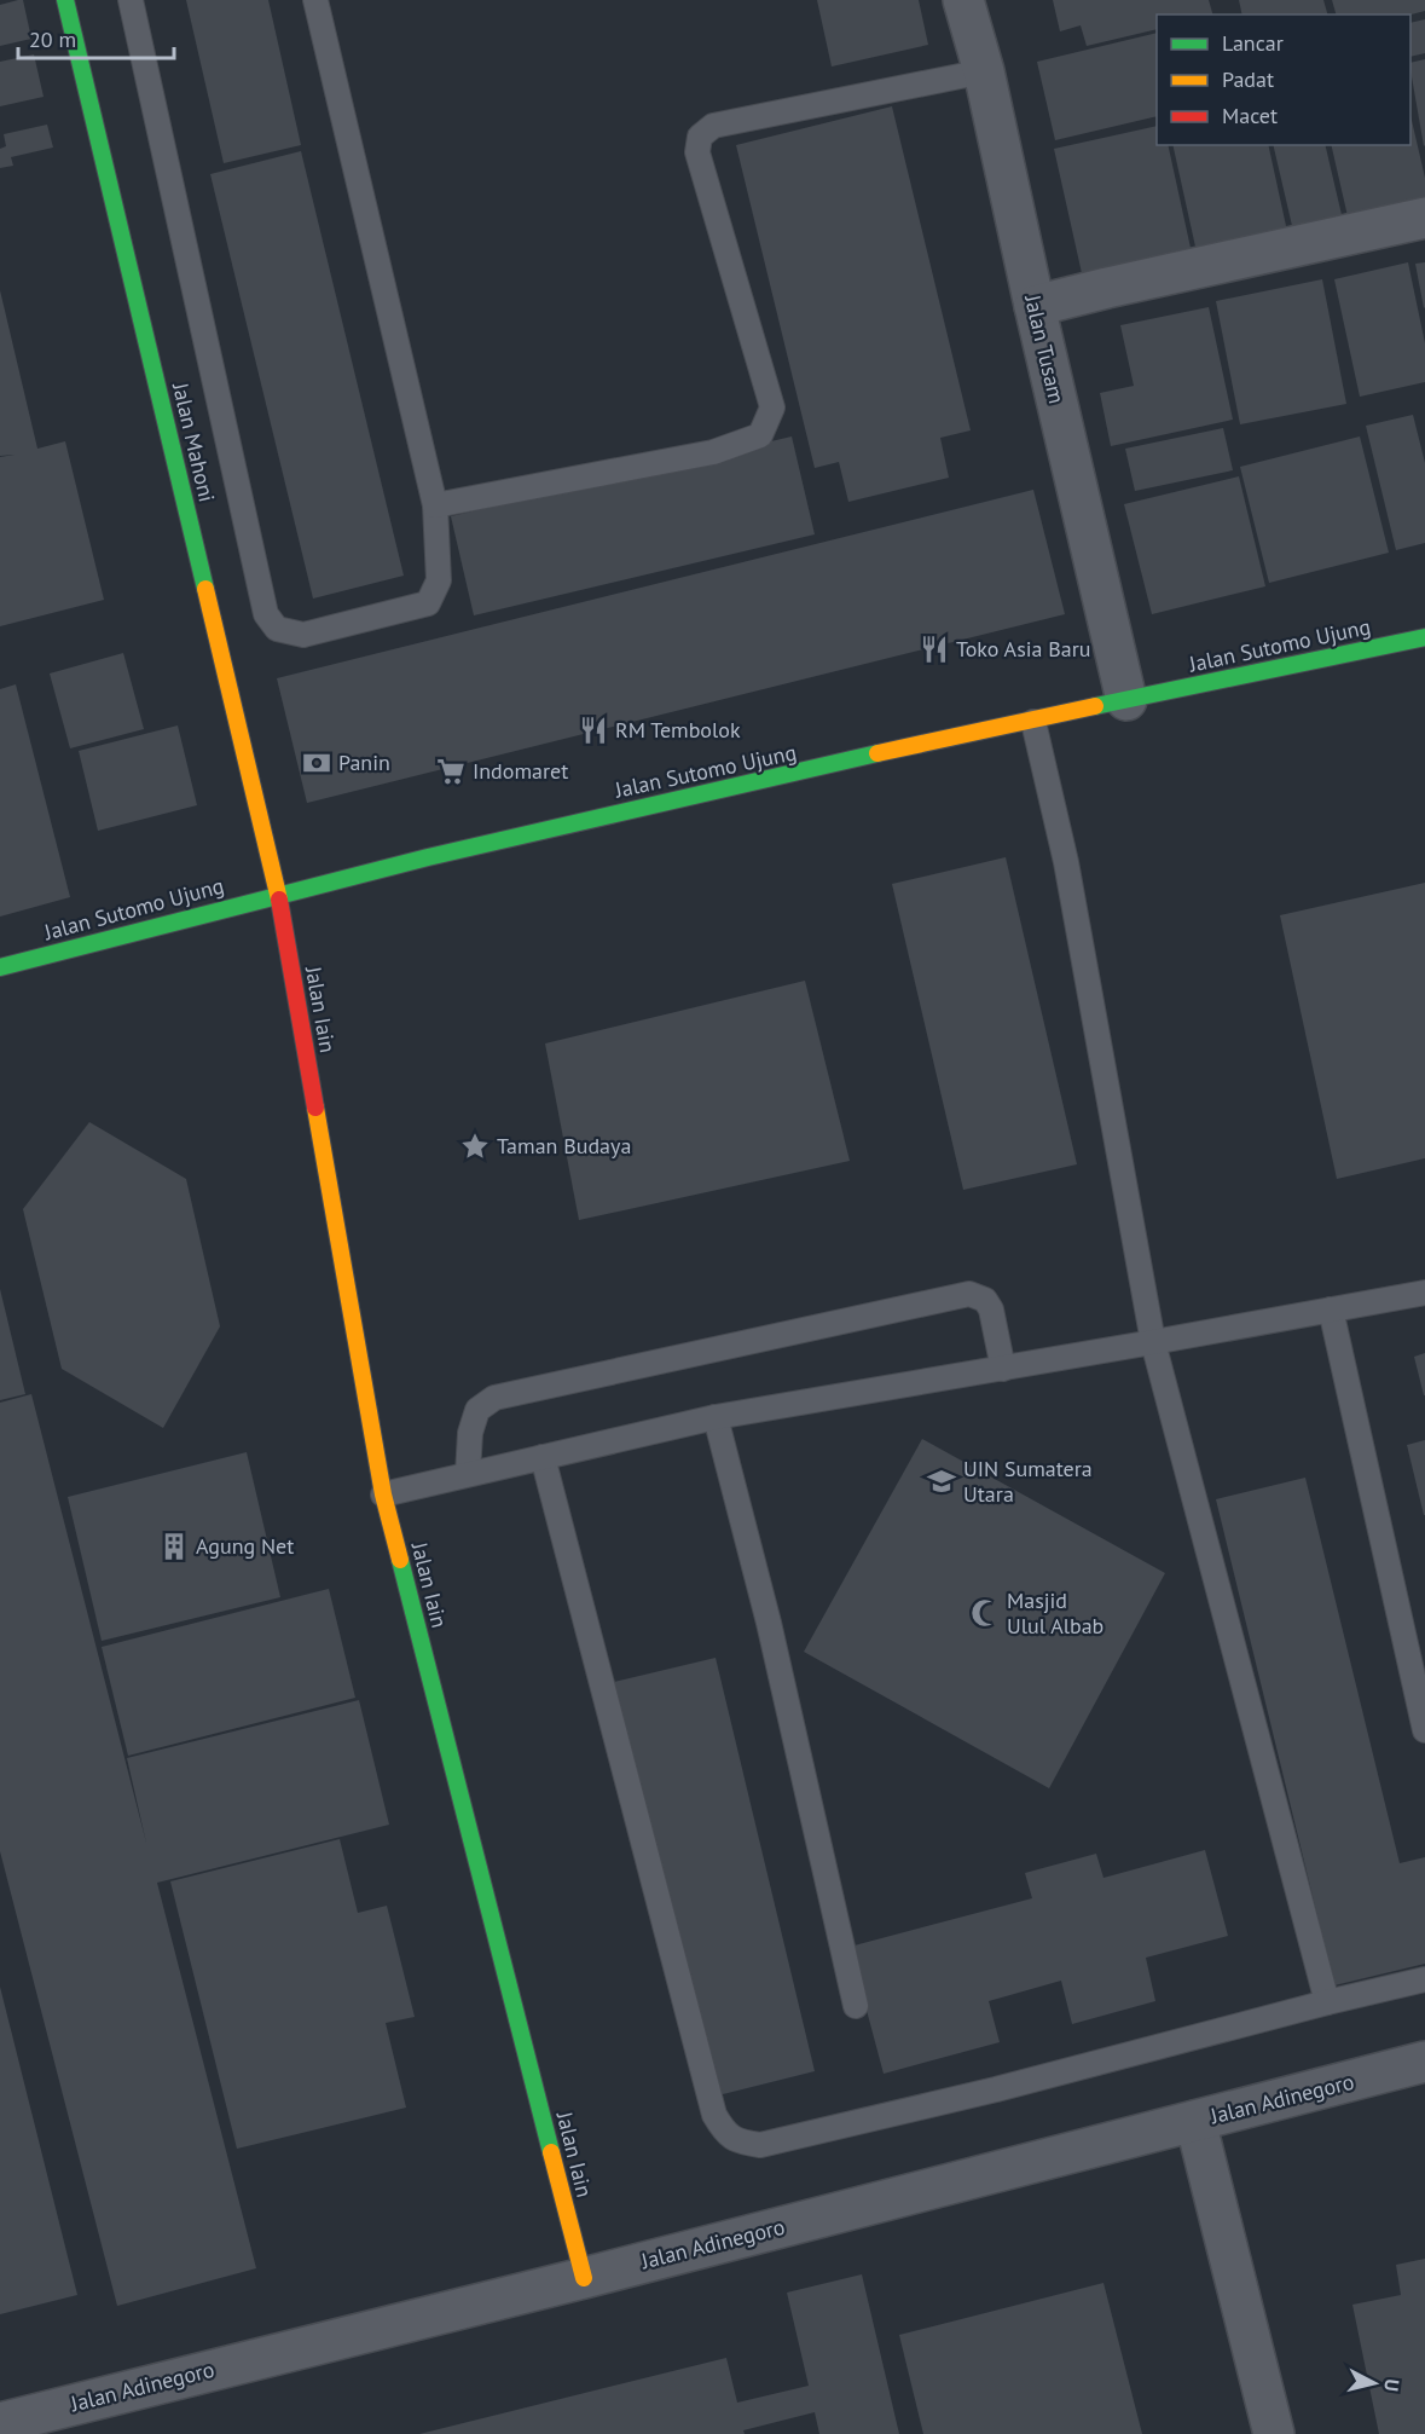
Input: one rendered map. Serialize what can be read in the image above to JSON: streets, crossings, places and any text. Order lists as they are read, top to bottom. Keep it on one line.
{"streets":{"street":["Jalan Tusam","Jalan Mahoni","Jalan Sutomo Ujung","Jalan Iain","Jalan Adinegoro"]},"crossings":[["Jalan Tusam","Jalan Sutomo Ujung"],["Jalan Mahoni","Jalan Sutomo Ujung"],["Jalan Mahoni","Jalan Iain"],["Jalan Sutomo Ujung","Jalan Iain"],["Jalan Iain","Jalan Adinegoro"]],"places":{"restaurant":["Toko Asia Baru","RM Tembolok"],"bank":["Panin"],"supermarket":["Indomaret"],"place":["Taman Budaya"],"school or university":["UIN Sumatera Utara"],"building":["Agung Net"],"mosque":["Masjid Ulul Albab"]},"legend":["Lancar","Padat","Macet"],"scale_bar":"20 m","north":"right"}
